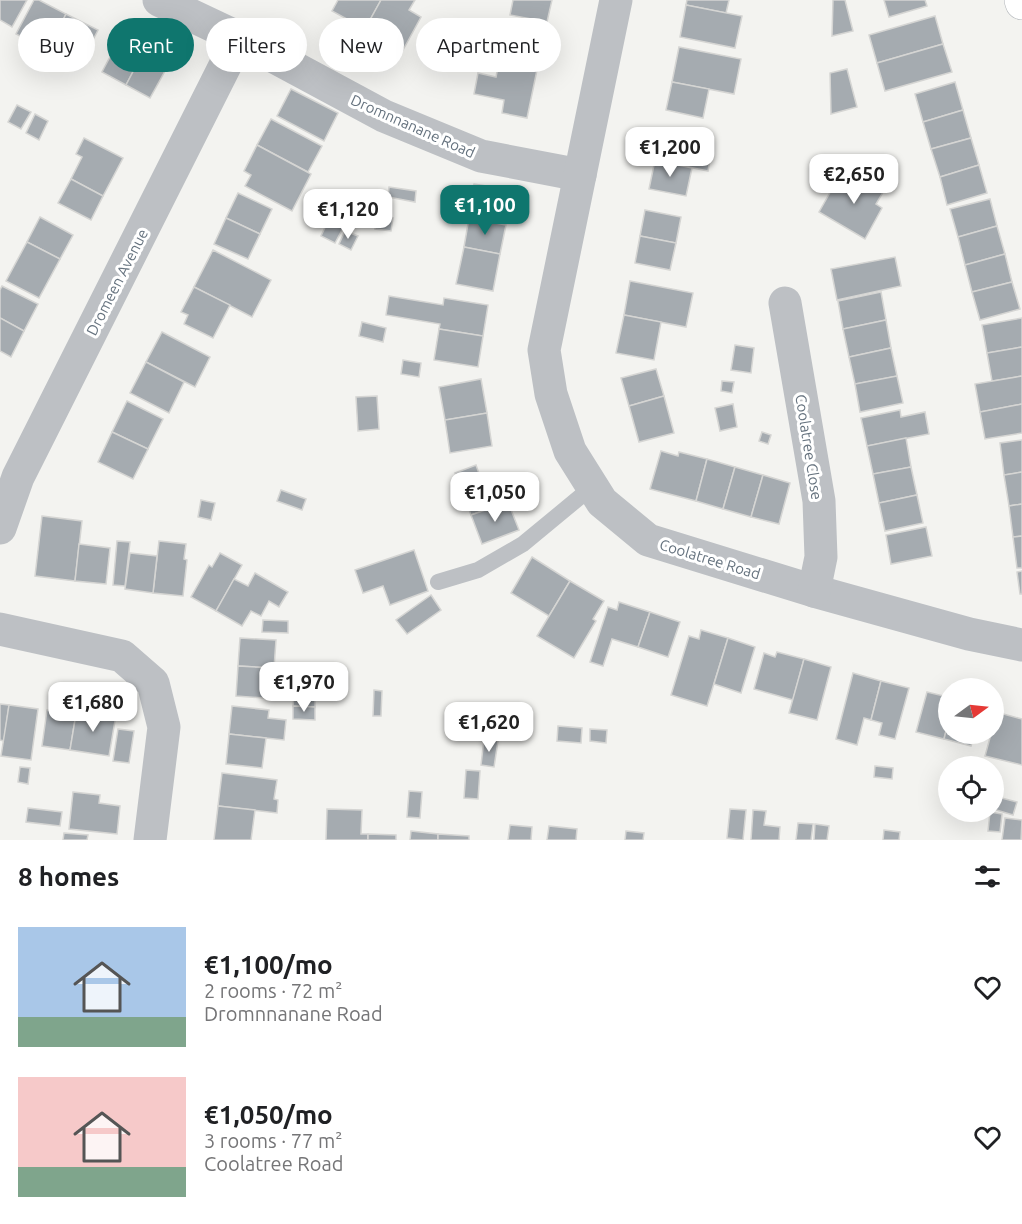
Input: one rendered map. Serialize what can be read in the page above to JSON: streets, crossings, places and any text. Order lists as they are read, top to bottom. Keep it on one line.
{"streets":{"street":["Dromnnanane Road","Dromeen Avenue","Coolatree Close","Coolatree Road"]},"crossings":[["Dromnnanane Road","Coolatree Road"],["Coolatree Close","Coolatree Road"]],"north":"right","page":{"chip":["Buy","Rent","Filters","New","Apartment"],"price":["€1,200","€2,650","€1,100","€1,120","€1,050","€1,970","€1,680","€1,620"],"heading":"8 homes","list":[{"name":"€1,100/mo","note":"2 rooms · 72 m² · Dromnnanane Road"},{"name":"€1,050/mo","note":"3 rooms · 77 m² · Coolatree Road"}]}}
